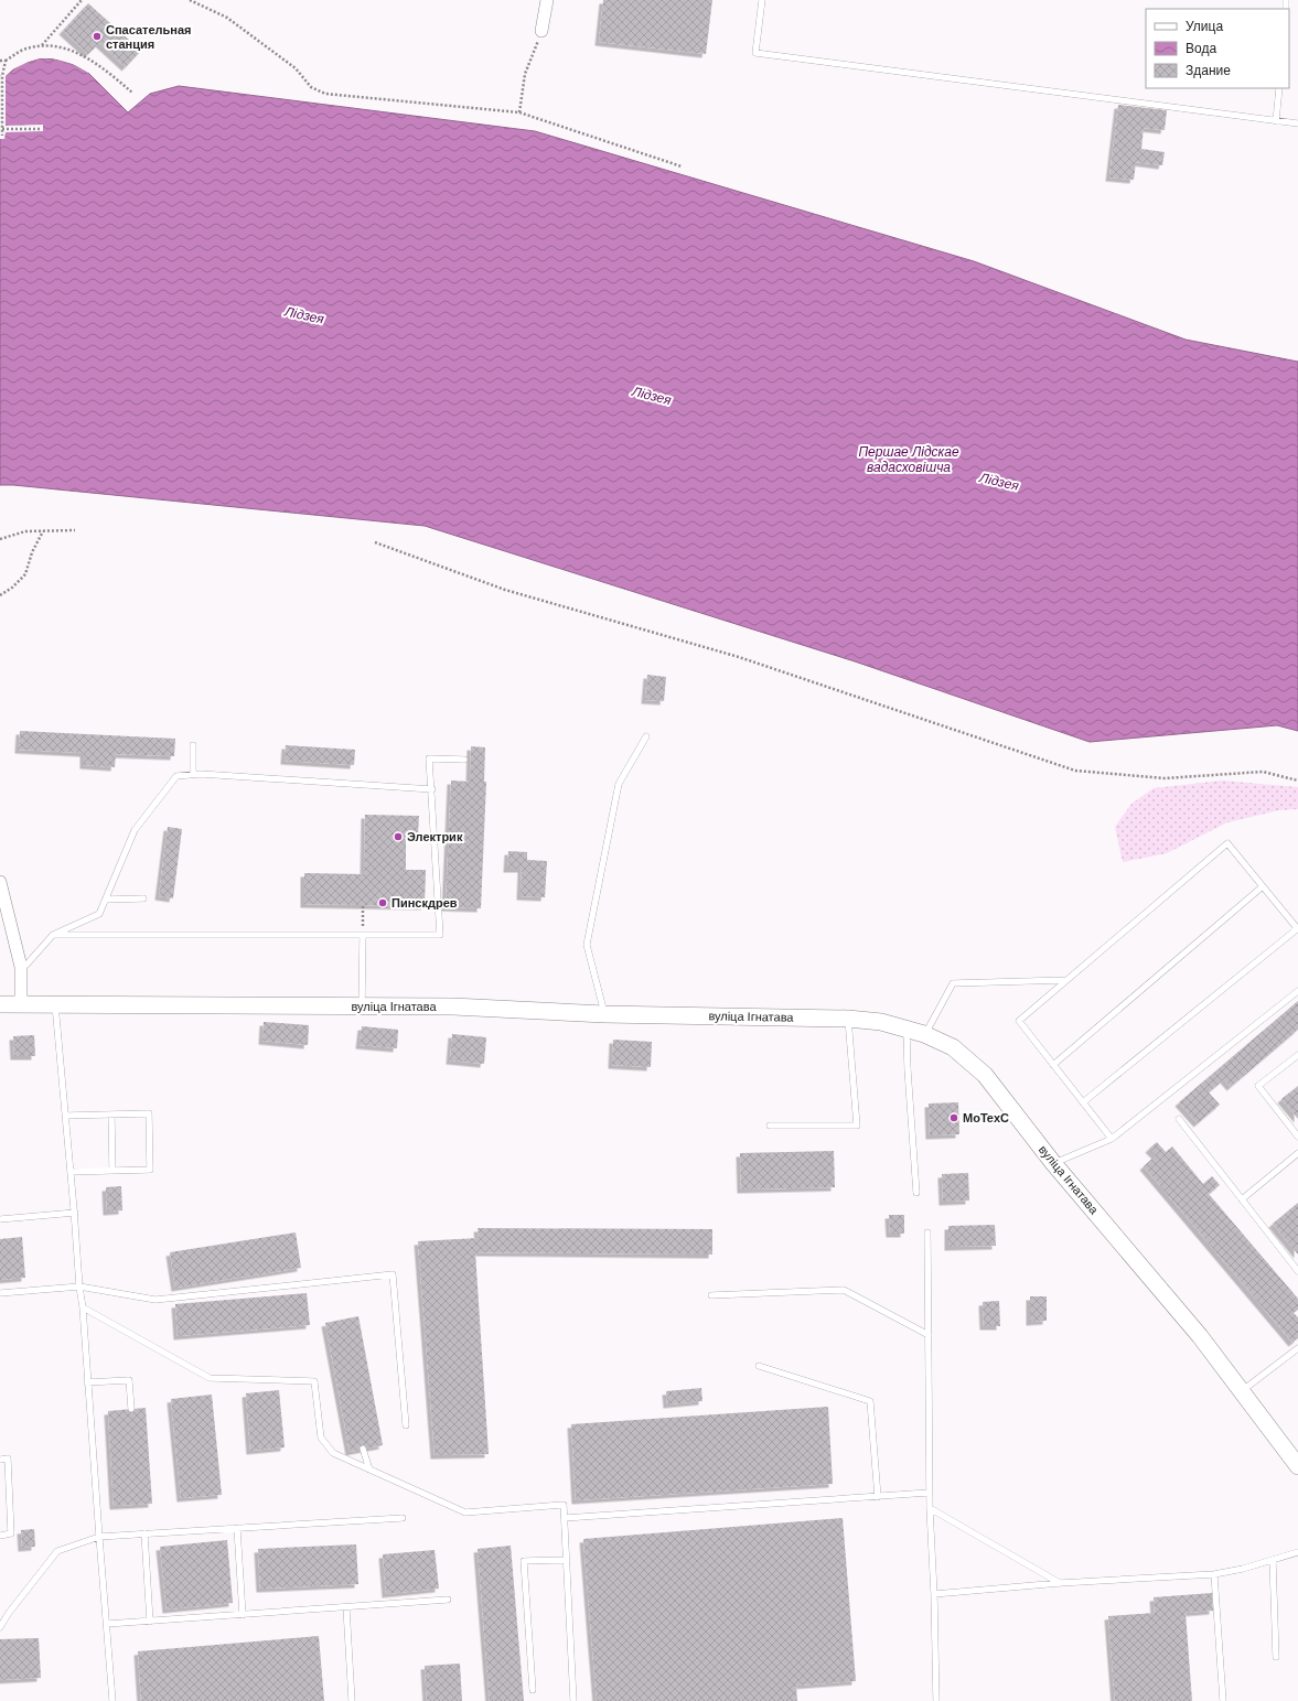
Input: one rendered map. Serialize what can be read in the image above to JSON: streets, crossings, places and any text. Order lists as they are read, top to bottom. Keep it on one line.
{"streets":{"street":["вуліца Ігнатава"]},"water":["Лідзея","Першае Лідскае вадасховішча"],"places":["Спасательная станция","Электрик","Пинскдрев","MoTexC"],"legend":["Улица","Вода","Здание"]}
